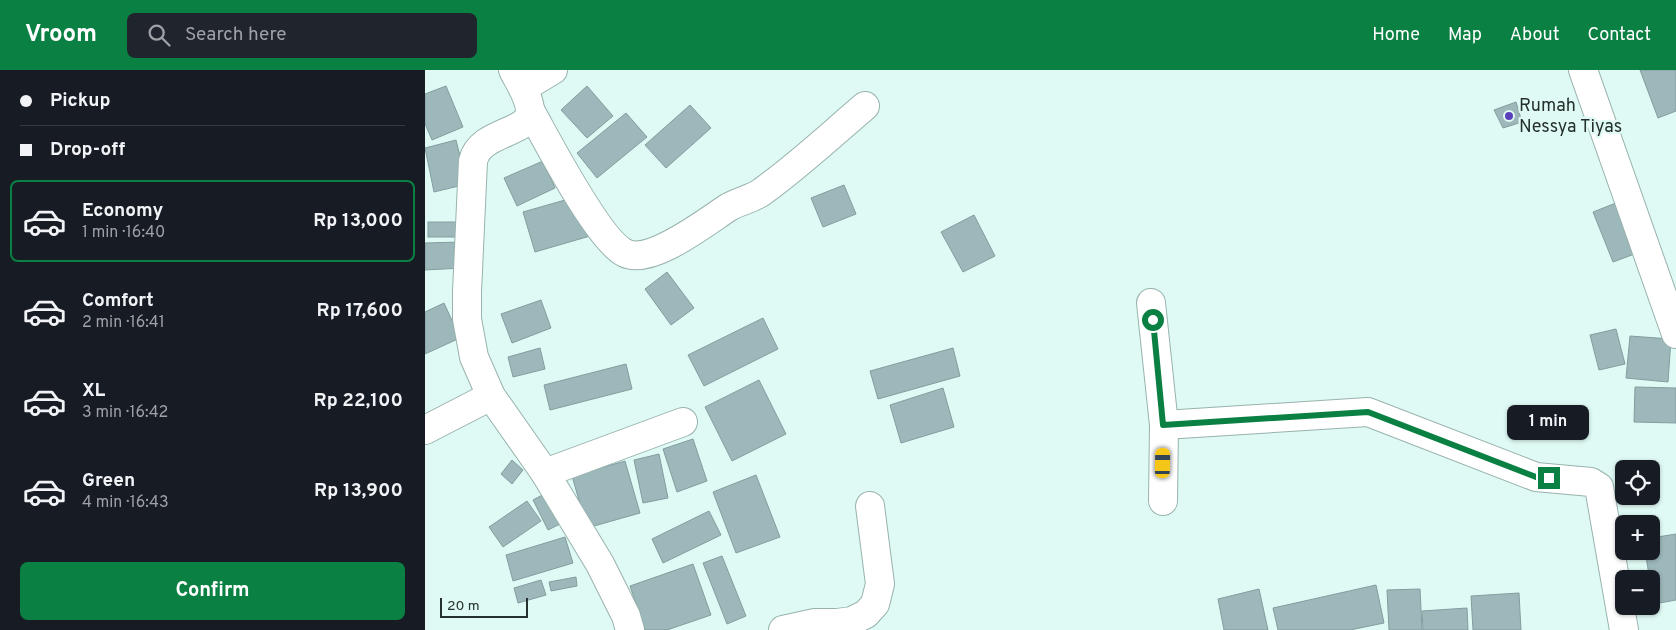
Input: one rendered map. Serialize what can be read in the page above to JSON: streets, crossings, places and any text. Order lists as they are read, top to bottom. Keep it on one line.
{"places":["Rumah Nessya Tiyas"],"scale_bar":"20 m","page":{"header":"Vroom","search":"Search here","nav":["Home","Map","About","Contact"],"banner":["Pickup","Drop-off"],"list":[{"name":"Economy","note":"1 min · 16:40","value":"Rp 13,000"},{"name":"Comfort","note":"2 min · 16:41","value":"Rp 17,600"},{"name":"XL","note":"3 min · 16:42","value":"Rp 22,100"},{"name":"Green","note":"4 min · 16:43","value":"Rp 13,900"}],"bubble":"1 min","map_buttons":["+","−"],"buttons":"Confirm","scale":"20 m"}}
